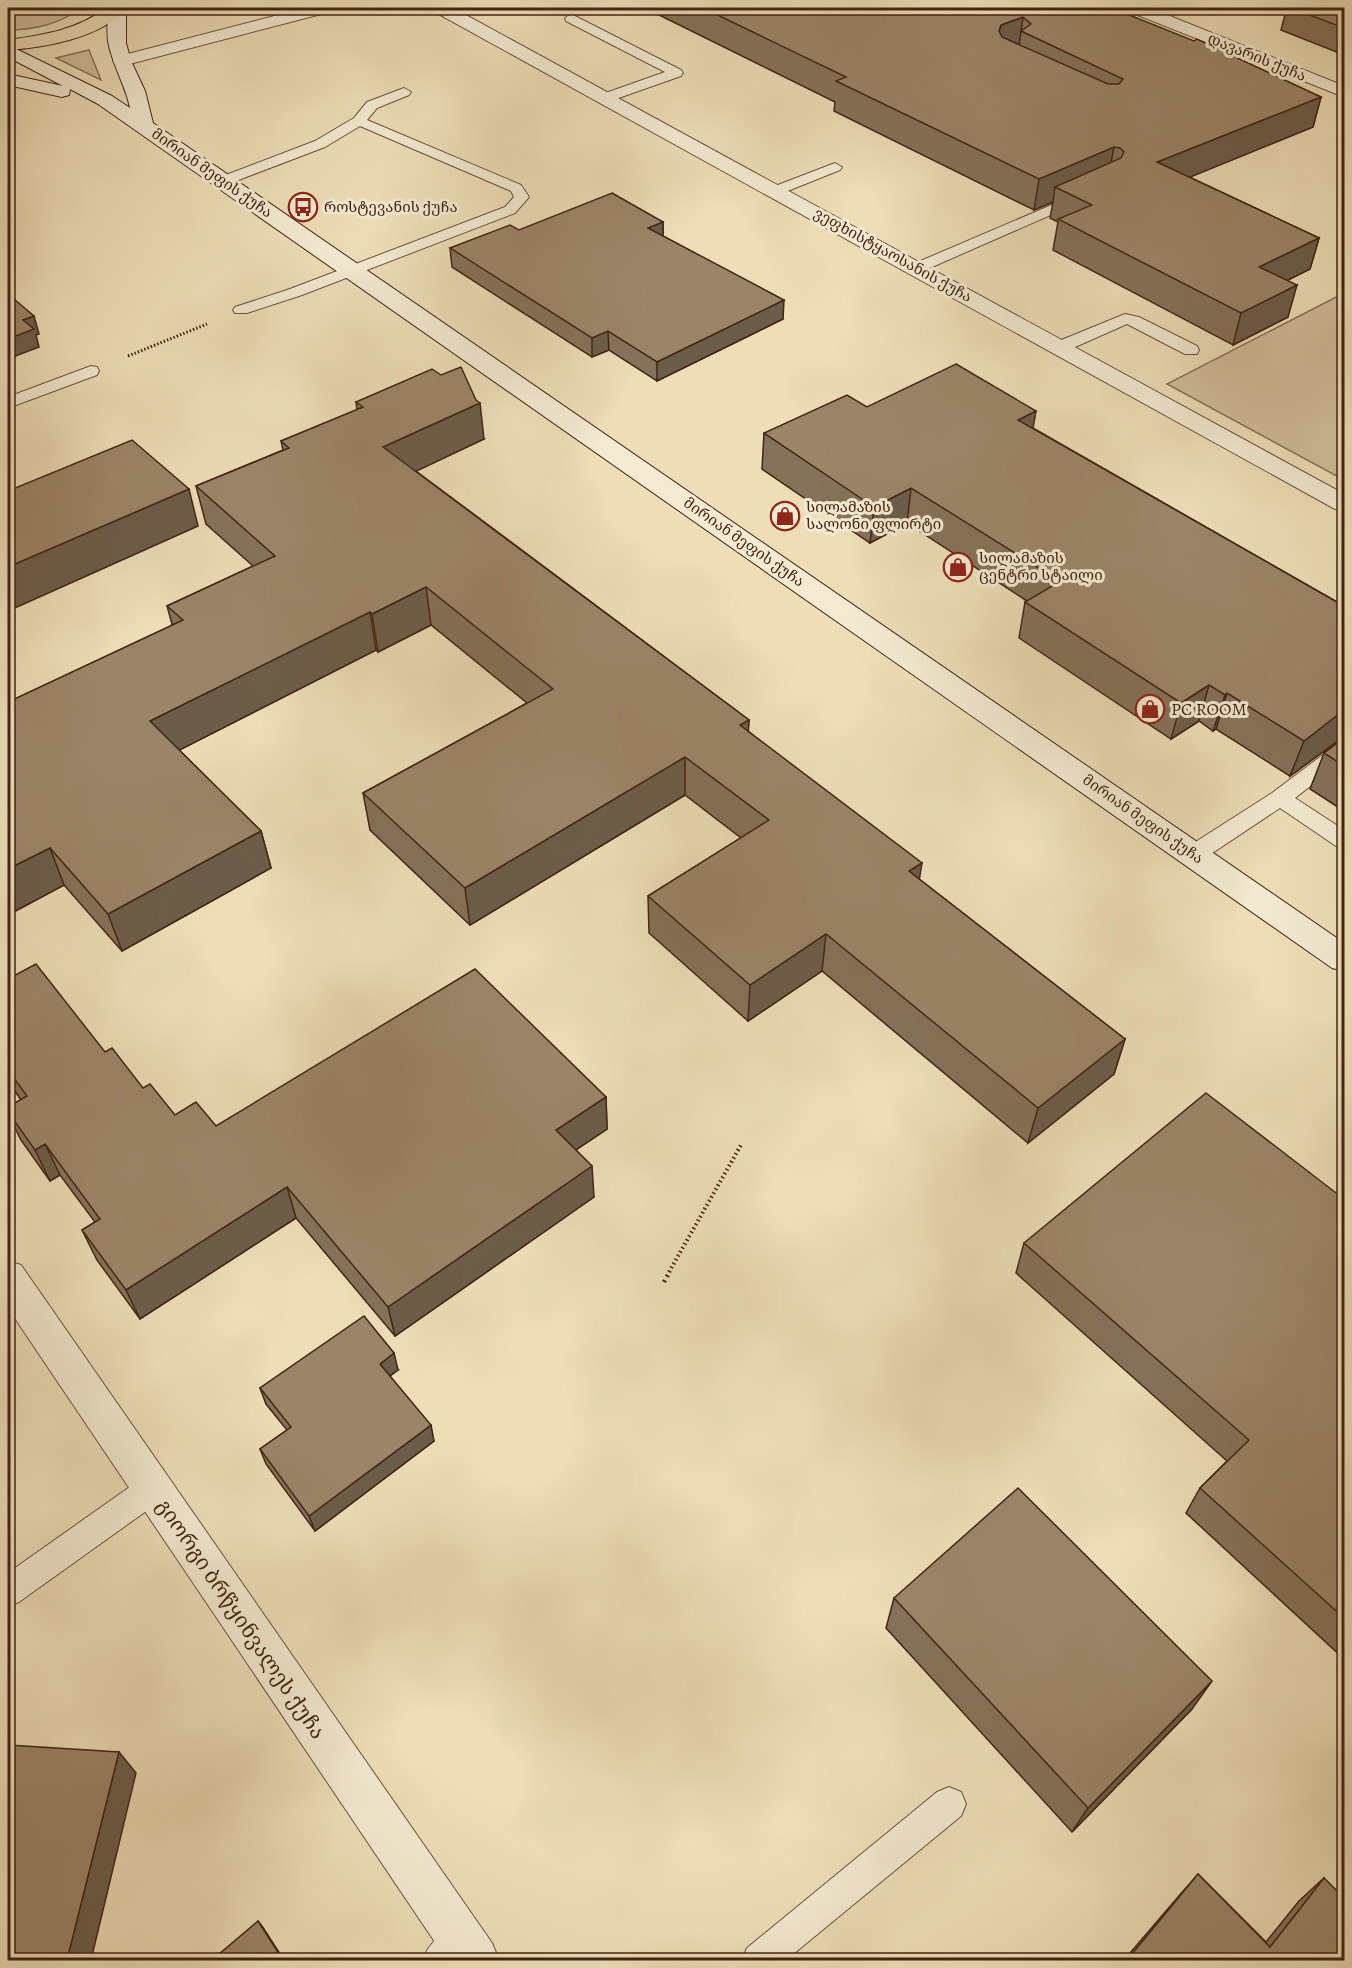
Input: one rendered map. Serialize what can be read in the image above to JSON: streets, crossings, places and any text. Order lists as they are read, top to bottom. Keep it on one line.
{"streets":{"street":["დავარის ქუჩა","მირიან მეფის ქუჩა","ვეფხისტყაოსანის ქუჩა","გიორგი ბრწყინვალეს ქუჩა"]},"places":{"bus stop":["როსტევანის ქუჩა"],"shop":["სილამაზის სალონი ფლირტი","სილამაზის ცენტრი სტაილი","PC ROOM"]}}
